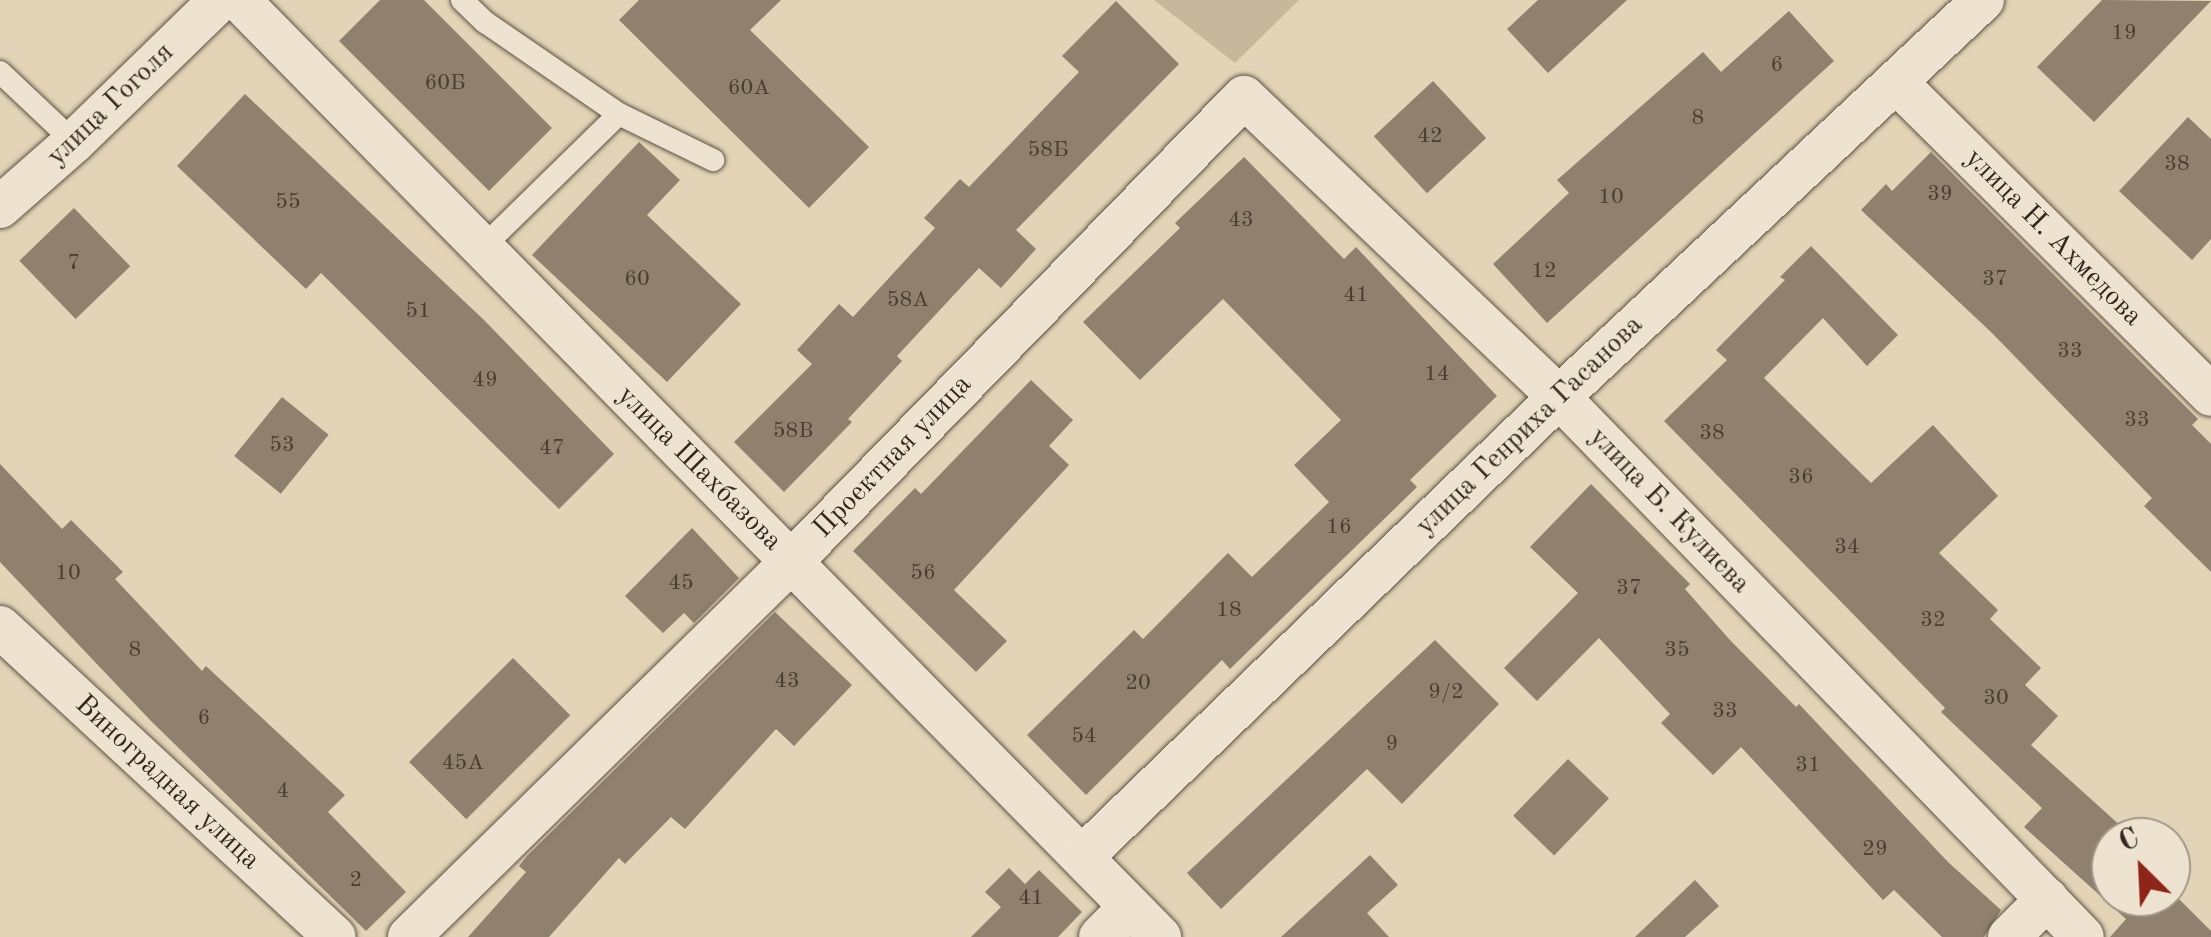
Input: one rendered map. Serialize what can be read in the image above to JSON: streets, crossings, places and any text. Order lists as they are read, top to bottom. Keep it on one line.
{"streets":{"street":["улица Гоголя","улица Н. Ахмедова","улица Генриха Гасанова","Проектная улица","улица Шахбазова","улица Б. Кулиева","Виноградная улица"]},"crossings":[["улица Н. Ахмедова","улица Генриха Гасанова"],["улица Генриха Гасанова","улица Шахбазова"],["улица Генриха Гасанова","улица Б. Кулиева"],["Проектная улица","улица Шахбазова"],["Проектная улица","улица Б. Кулиева"]],"house_numbers":["19","6","60Б","60А","8","42","58Б","38","39","10","55","43","7","12","60","37","41","58А","51","33","14","49","33","58В","38","53","47","36","16","34","10","56","45","37","18","32","8","35","43","20","9/2","30","33","6","54","9","45А","31","4","29","2","41"],"north":"top left"}
